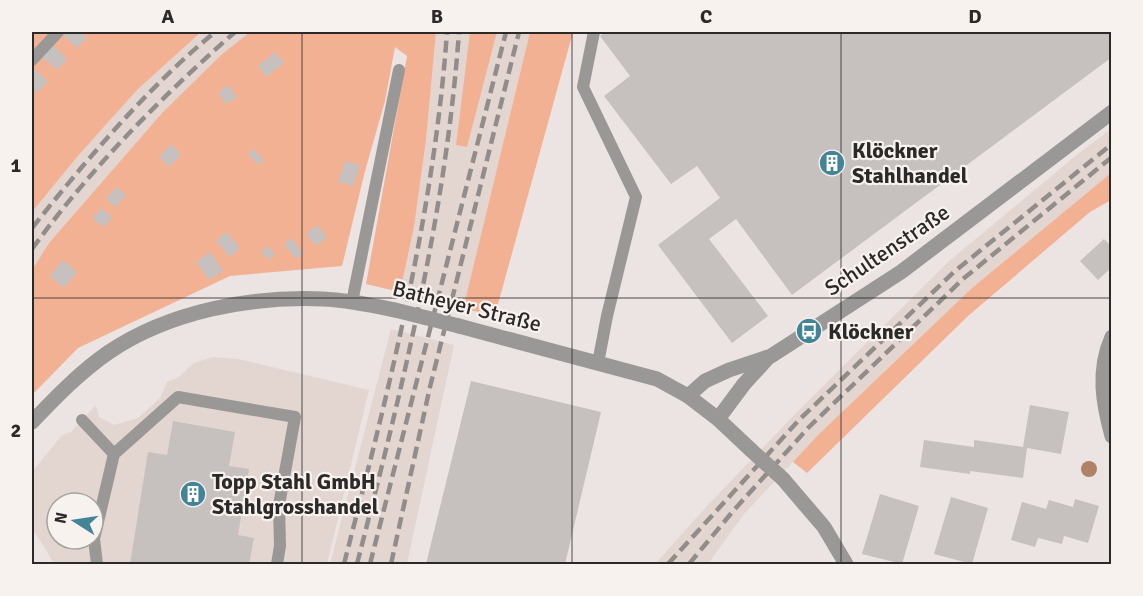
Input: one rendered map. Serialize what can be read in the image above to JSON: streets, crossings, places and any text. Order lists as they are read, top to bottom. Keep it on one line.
{"streets":{"street":["Schultenstraße","Batheyer Straße"]},"crossings":[["Schultenstraße","Batheyer Straße"]],"places":{"building":["Klöckner Stahlhandel","Topp Stahl GmbH Stahlgrosshandel"],"bus stop":["Klöckner"]},"north":"left","grid":{"columns":["A","B","C","D"],"rows":["1","2"]}}
